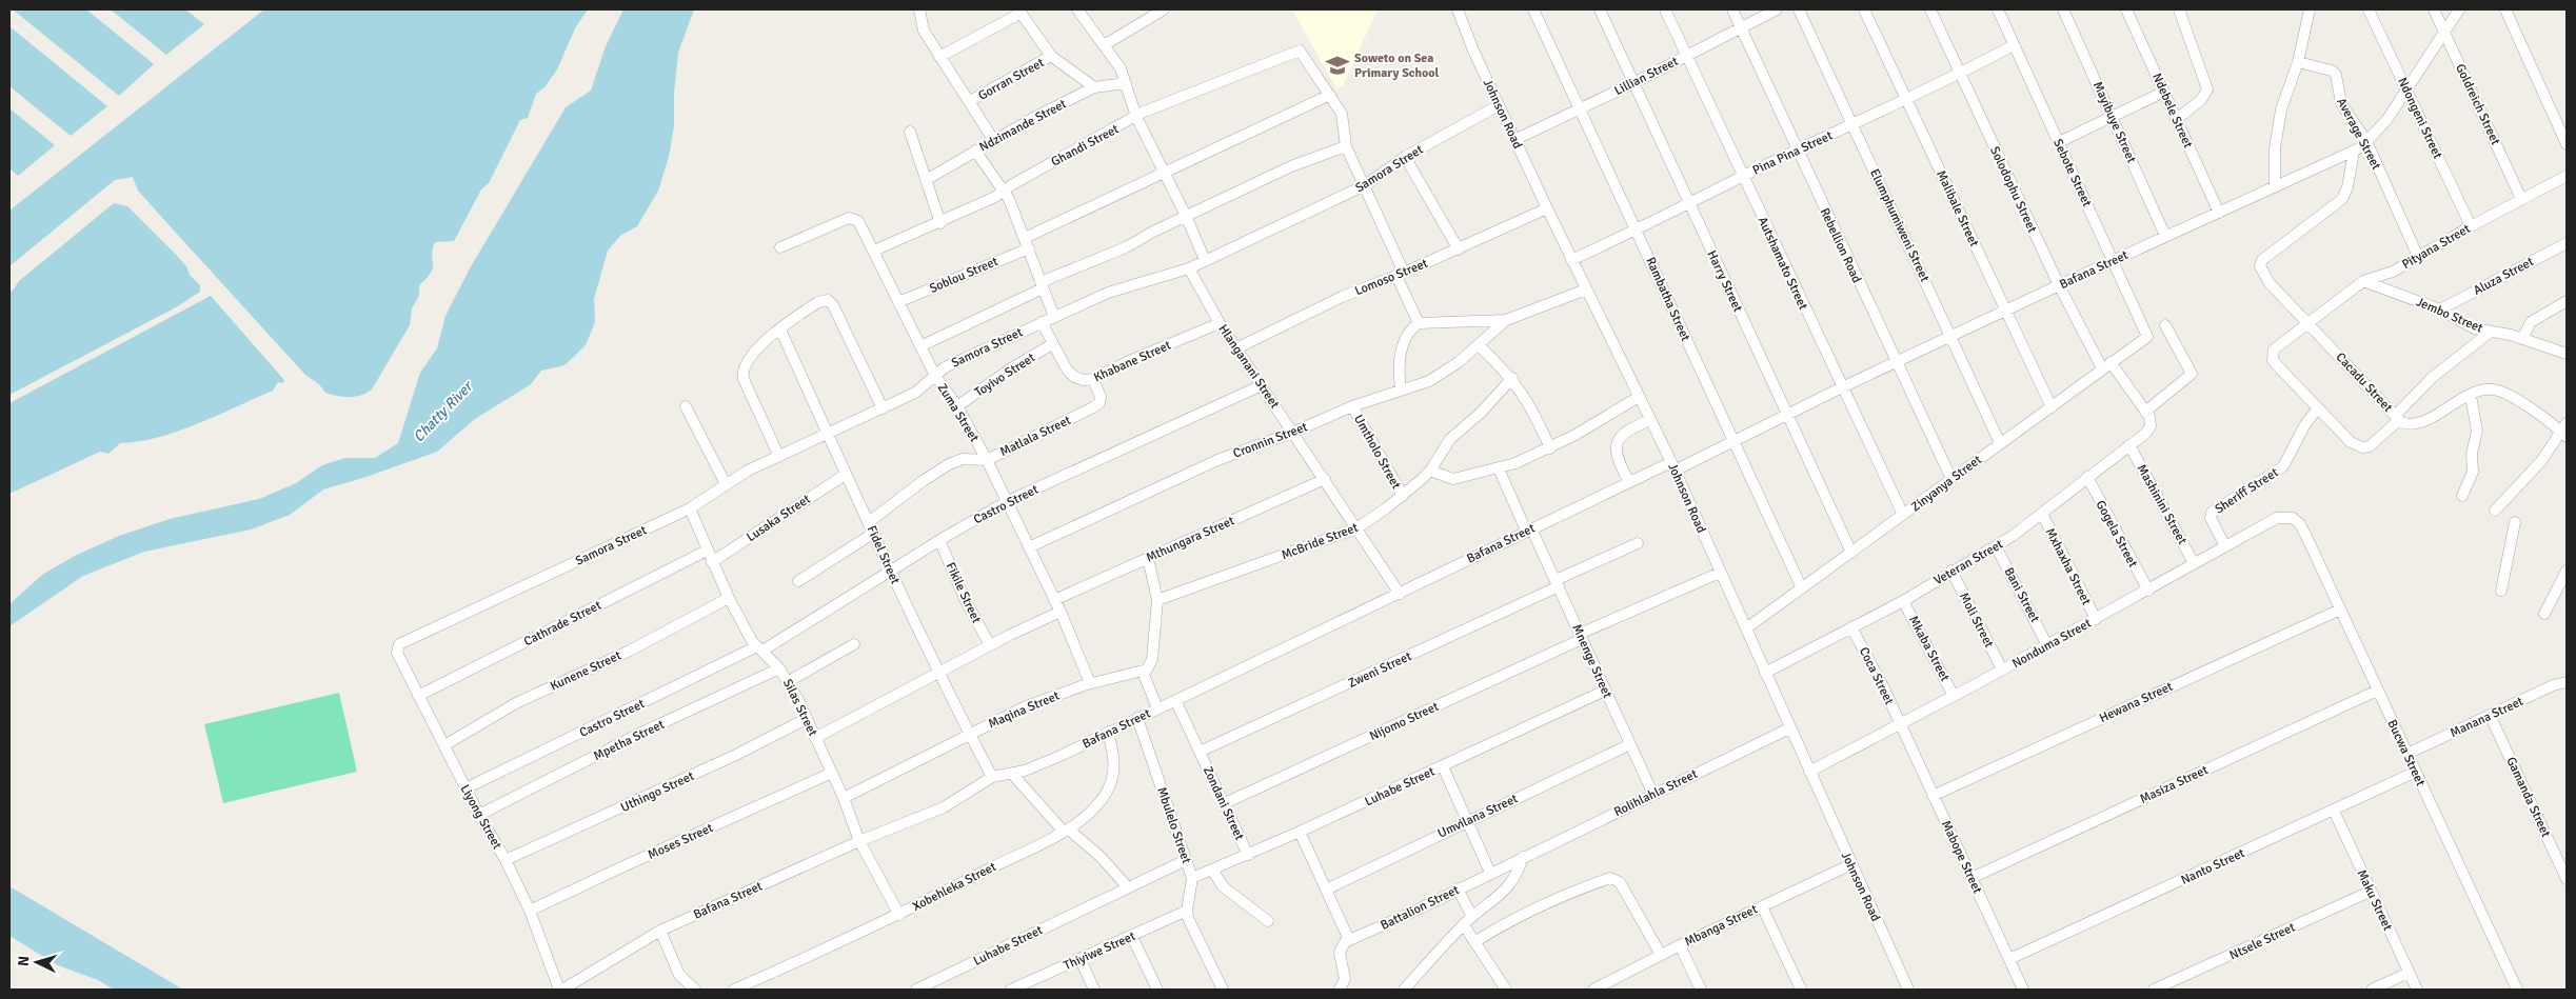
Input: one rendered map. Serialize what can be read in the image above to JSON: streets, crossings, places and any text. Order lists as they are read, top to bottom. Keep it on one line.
{"streets":{"street":["Lillian Street","Gorran Street","Goldreich Street","Ndebele Street","Johnson Road","Ndongeni Street","Mayibuye Street","Ndzimande Street","Average Street","Ghandi Street","Pina Pina Street","Samora Street","Sebote Street","Solodophu Street","Malibale Street","Elumphumiweni Street","Rebellion Road","Pityana Street","Autshamato Street","Bafana Street","Soblou Street","Aluza Street","Lomoso Street","Harry Street","Rambatha Street","Jembo Street","Khabane Street","Hlanganani Street","Toyivo Street","Cacadu Street","Zuma Street","Matlala Street","Cronnin Street","Umtholo Street","Zinyanya Street","Sheriff Street","Castro Street","Mashinini Street","Lusaka Street","Gogela Street","Mthungara Street","McBride Street","Fidel Street","Veteran Street","Mxhaxha Street","Fikile Street","Bani Street","Moli Street","Cathrade Street","Nonduma Street","Mkaba Street","Mnenge Street","Zweni Street","Kunene Street","Coca Street","Hewana Street","Silas Street","Maqina Street","Manana Street","Nijomo Street","Mpetha Street","Bucwa Street","Masiza Street","Luhabe Street","Uthingo Street","Rolihlahla Street","Gamanda Street","Zondani Street","Umvilana Street","Liyong Street","Mbulelo Street","Moses Street","Mabope Street","Nanto Street","Xobehleka Street","Maku Street","Battalion Street","Mbanga Street","Ntsele Street","Thiyiwe Street"]},"crossings":[["Lillian Street","Johnson Road"],["Lillian Street","Rebellion Road"],["Lillian Street","Autshamato Street"],["Lillian Street","Harry Street"],["Lillian Street","Rambatha Street"],["Goldreich Street","Pityana Street"],["Goldreich Street","Bafana Street"],["Ndebele Street","Bafana Street"],["Johnson Road","Pina Pina Street"],["Johnson Road","Samora Street"],["Johnson Road","Bafana Street"],["Johnson Road","Lomoso Street"],["Johnson Road","Zinyanya Street"],["Johnson Road","Veteran Street"],["Johnson Road","Nonduma Street"],["Johnson Road","Nijomo Street"],["Johnson Road","Rolihlahla Street"],["Johnson Road","Mbanga Street"],["Ndongeni Street","Pityana Street"],["Ndongeni Street","Bafana Street"],["Mayibuye Street","Bafana Street"],["Average Street","Pityana Street"],["Average Street","Bafana Street"],["Ghandi Street","Soblou Street"],["Ghandi Street","Zuma Street"],["Pina Pina Street","Sebote Street"],["Pina Pina Street","Solodophu Street"],["Pina Pina Street","Malibale Street"],["Pina Pina Street","Elumphumiweni Street"],["Pina Pina Street","Rebellion Road"],["Pina Pina Street","Autshamato Street"],["Pina Pina Street","Harry Street"],["Pina Pina Street","Rambatha Street"],["Samora Street","Khabane Street"],["Samora Street","Hlanganani Street"],["Samora Street","Zuma Street"],["Samora Street","Fidel Street"],["Samora Street","Silas Street"],["Samora Street","Liyong Street"],["Sebote Street","Bafana Street"],["Sebote Street","Zinyanya Street"],["Solodophu Street","Bafana Street"],["Solodophu Street","Zinyanya Street"],["Solodophu Street","Veteran Street"],["Malibale Street","Bafana Street"],["Malibale Street","Zinyanya Street"],["Elumphumiweni Street","Bafana Street"],["Elumphumiweni Street","Zinyanya Street"],["Rebellion Road","Bafana Street"],["Rebellion Road","Zinyanya Street"],["Pityana Street","Jembo Street"],["Pityana Street","Cacadu Street"],["Pityana Street","Sheriff Street"],["Autshamato Street","Bafana Street"],["Autshamato Street","Zinyanya Street"],["Bafana Street","Harry Street"],["Bafana Street","Rambatha Street"],["Bafana Street","Hlanganani Street"],["Bafana Street","Cacadu Street"],["Bafana Street","Fidel Street"],["Bafana Street","Mnenge Street"],["Bafana Street","Silas Street"],["Bafana Street","Zondani Street"],["Bafana Street","Liyong Street"],["Bafana Street","Mbulelo Street"],["Bafana Street","Xobehleka Street"],["Soblou Street","Zuma Street"],["Aluza Street","Jembo Street"],["Lomoso Street","Hlanganani Street"],["Harry Street","Zinyanya Street"],["Rambatha Street","Zinyanya Street"],["Khabane Street","Hlanganani Street"],["Khabane Street","Toyivo Street"],["Khabane Street","Matlala Street"],["Hlanganani Street","Cronnin Street"],["Hlanganani Street","Castro Street"],["Hlanganani Street","Mthungara Street"],["Hlanganani Street","McBride Street"],["Toyivo Street","Zuma Street"],["Zuma Street","Matlala Street"],["Zuma Street","Cronnin Street"],["Zuma Street","Castro Street"],["Zuma Street","Mthungara Street"],["Zuma Street","Maqina Street"],["Matlala Street","Fidel Street"],["Cronnin Street","Umtholo Street"],["Umtholo Street","McBride Street"],["Sheriff Street","Nonduma Street"],["Castro Street","Fidel Street"],["Castro Street","Fikile Street"],["Castro Street","Silas Street"],["Castro Street","Liyong Street"],["Mashinini Street","Veteran Street"],["Mashinini Street","Nonduma Street"],["Lusaka Street","Fidel Street"],["Lusaka Street","Silas Street"],["Gogela Street","Veteran Street"],["Gogela Street","Nonduma Street"],["Fidel Street","Maqina Street"],["Veteran Street","Mxhaxha Street"],["Veteran Street","Bani Street"],["Veteran Street","Moli Street"],["Veteran Street","Mkaba Street"],["Veteran Street","Coca Street"],["Mxhaxha Street","Nonduma Street"],["Bani Street","Nonduma Street"],["Moli Street","Nonduma Street"],["Cathrade Street","Silas Street"],["Cathrade Street","Liyong Street"],["Nonduma Street","Mkaba Street"],["Nonduma Street","Coca Street"],["Nonduma Street","Bucwa Street"],["Nonduma Street","Mabope Street"],["Mnenge Street","Zweni Street"],["Mnenge Street","Nijomo Street"],["Mnenge Street","Luhabe Street"],["Mnenge Street","Rolihlahla Street"],["Mnenge Street","Umvilana Street"],["Zweni Street","Zondani Street"],["Kunene Street","Silas Street"],["Kunene Street","Liyong Street"],["Coca Street","Mabope Street"],["Hewana Street","Bucwa Street"],["Hewana Street","Mabope Street"],["Silas Street","Maqina Street"],["Silas Street","Mpetha Street"],["Silas Street","Uthingo Street"],["Silas Street","Moses Street"],["Silas Street","Xobehleka Street"],["Manana Street","Bucwa Street"],["Manana Street","Gamanda Street"],["Nijomo Street","Zondani Street"],["Mpetha Street","Liyong Street"],["Bucwa Street","Masiza Street"],["Bucwa Street","Nanto Street"],["Masiza Street","Mabope Street"],["Luhabe Street","Zondani Street"],["Luhabe Street","Mbulelo Street"],["Uthingo Street","Liyong Street"],["Rolihlahla Street","Battalion Street"],["Liyong Street","Moses Street"],["Mbulelo Street","Thiyiwe Street"],["Mabope Street","Nanto Street"],["Nanto Street","Maku Street"],["Maku Street","Ntsele Street"]],"water":["Chatty River"],"places":{"school or university":["Soweto on Sea Primary School"]},"north":"left"}
